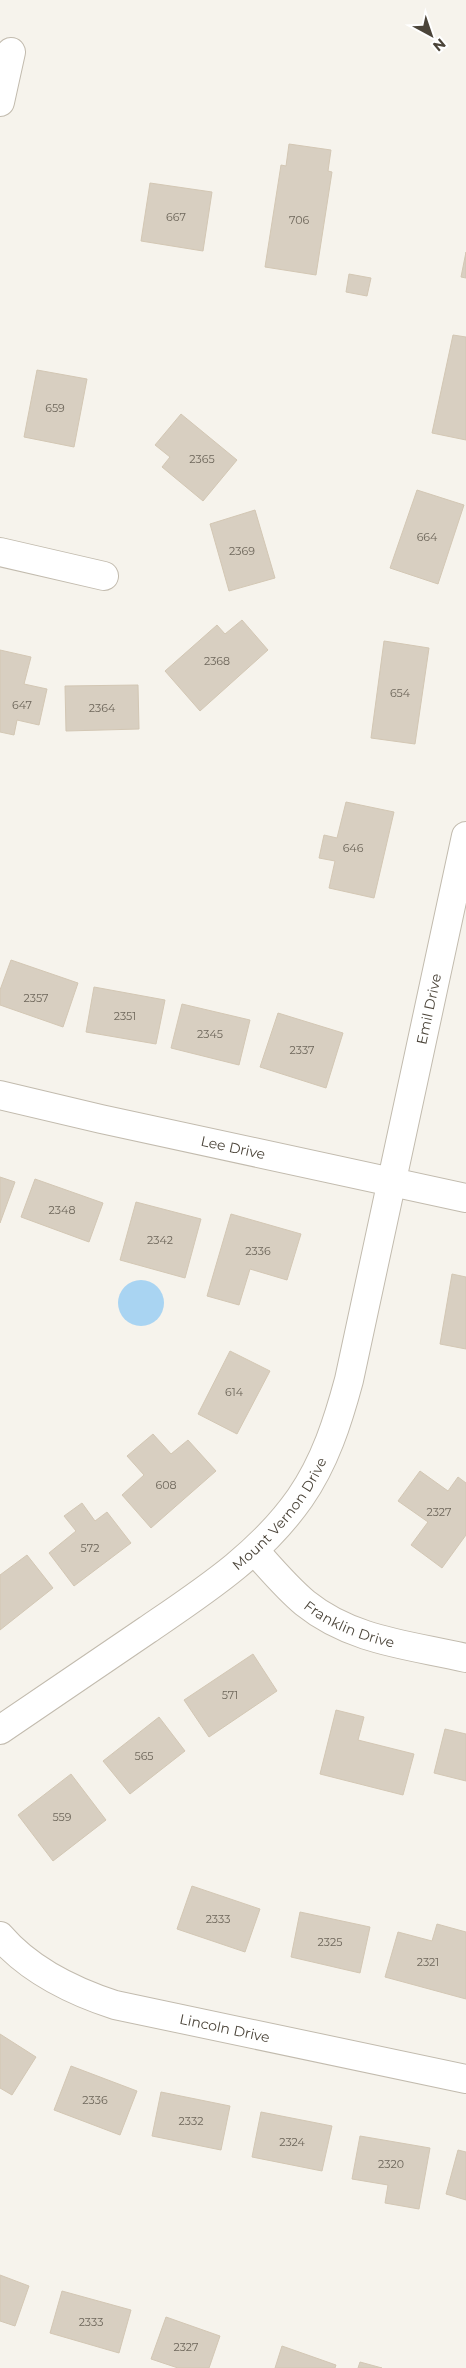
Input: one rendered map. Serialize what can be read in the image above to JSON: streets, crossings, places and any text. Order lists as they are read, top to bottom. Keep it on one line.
{"streets":{"street":["Emil Drive","Lee Drive","Mount Vernon Drive","Franklin Drive","Lincoln Drive"]},"crossings":[["Emil Drive","Lee Drive"],["Emil Drive","Mount Vernon Drive"],["Lee Drive","Mount Vernon Drive"],["Mount Vernon Drive","Franklin Drive"]],"house_numbers":["667","706","659","2365","664","2369","2368","654","647","2364","646","2357","2351","2345","2337","2348","2342","2336","614","608","2327","572","571","565","559","2333","2325","2321","2336","2332","2324","2320","2333","2327"],"north":"bottom right"}
